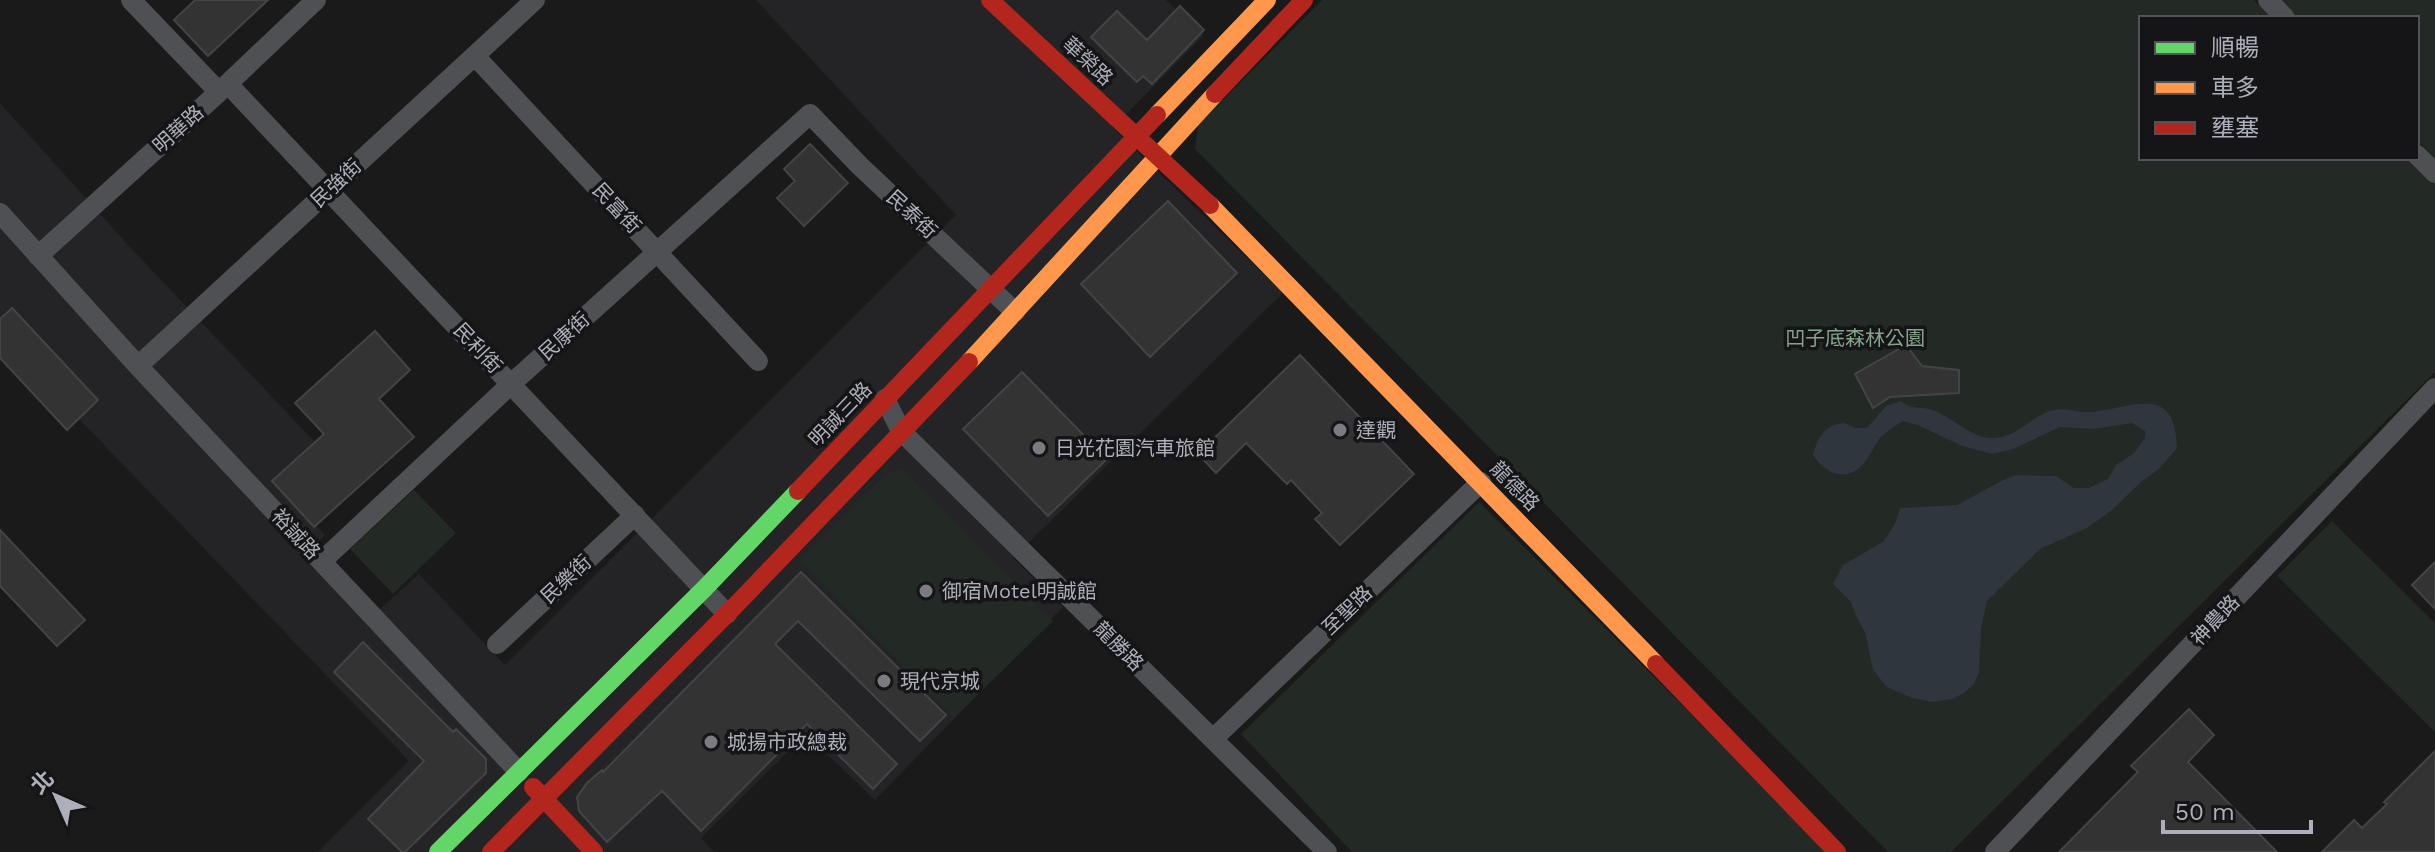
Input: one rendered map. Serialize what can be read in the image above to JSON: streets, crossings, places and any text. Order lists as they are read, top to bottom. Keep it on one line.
{"streets":{"street":["華榮路","明華路","民強街","民富街","民泰街","民康街","民利街","明誠三路","龍德路","裕誠路","民樂街","至聖路","神農路","龍勝路"]},"crossings":[["華榮路","明誠三路"],["華榮路","龍德路"],["明華路","民利街"],["明華路","裕誠路"],["民強街","民富街"],["民強街","民利街"],["民強街","裕誠路"],["民富街","民康街"],["民泰街","民康街"],["民泰街","明誠三路"],["民康街","民利街"],["民康街","裕誠路"],["民利街","明誠三路"],["民利街","民樂街"],["明誠三路","裕誠路"],["明誠三路","龍勝路"],["龍德路","至聖路"],["至聖路","龍勝路"]],"parks":["凹子底森林公園"],"places":["達觀","日光花園汽車旅館","御宿Motel明誠館","現代京城","城揚市政總裁"],"legend":["順暢","車多","壅塞"],"scale_bar":"50 m","north":"top left"}
